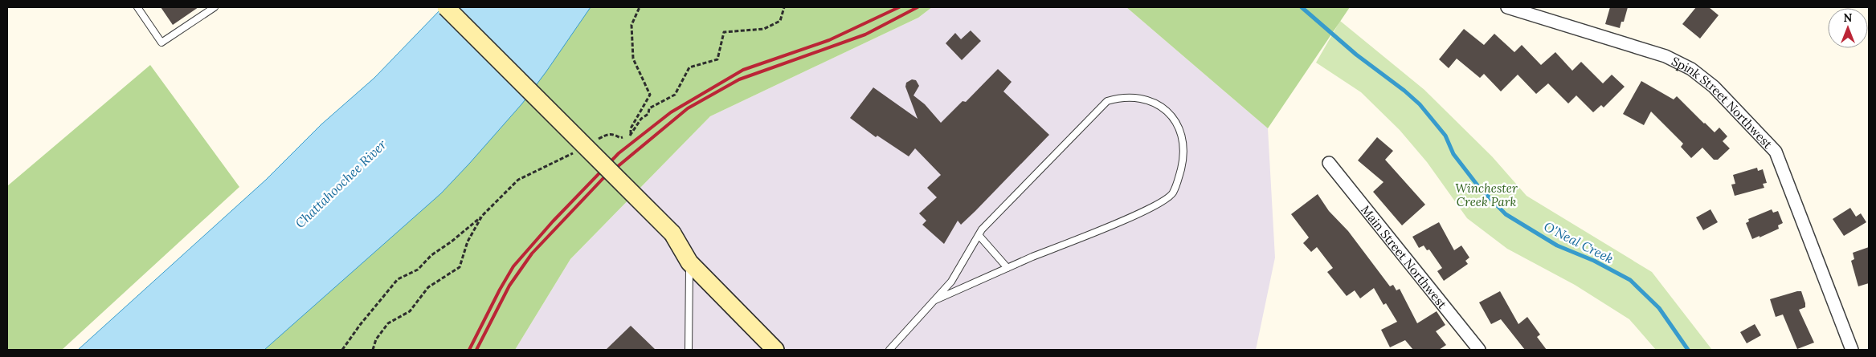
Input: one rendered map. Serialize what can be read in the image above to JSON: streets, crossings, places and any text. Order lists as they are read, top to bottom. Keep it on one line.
{"streets":{"street":["Spink Street Northwest","Main Street Northwest"]},"water":["Chattahoochee River","O'Neal Creek"],"parks":["Winchester Creek Park"],"north":"top"}
